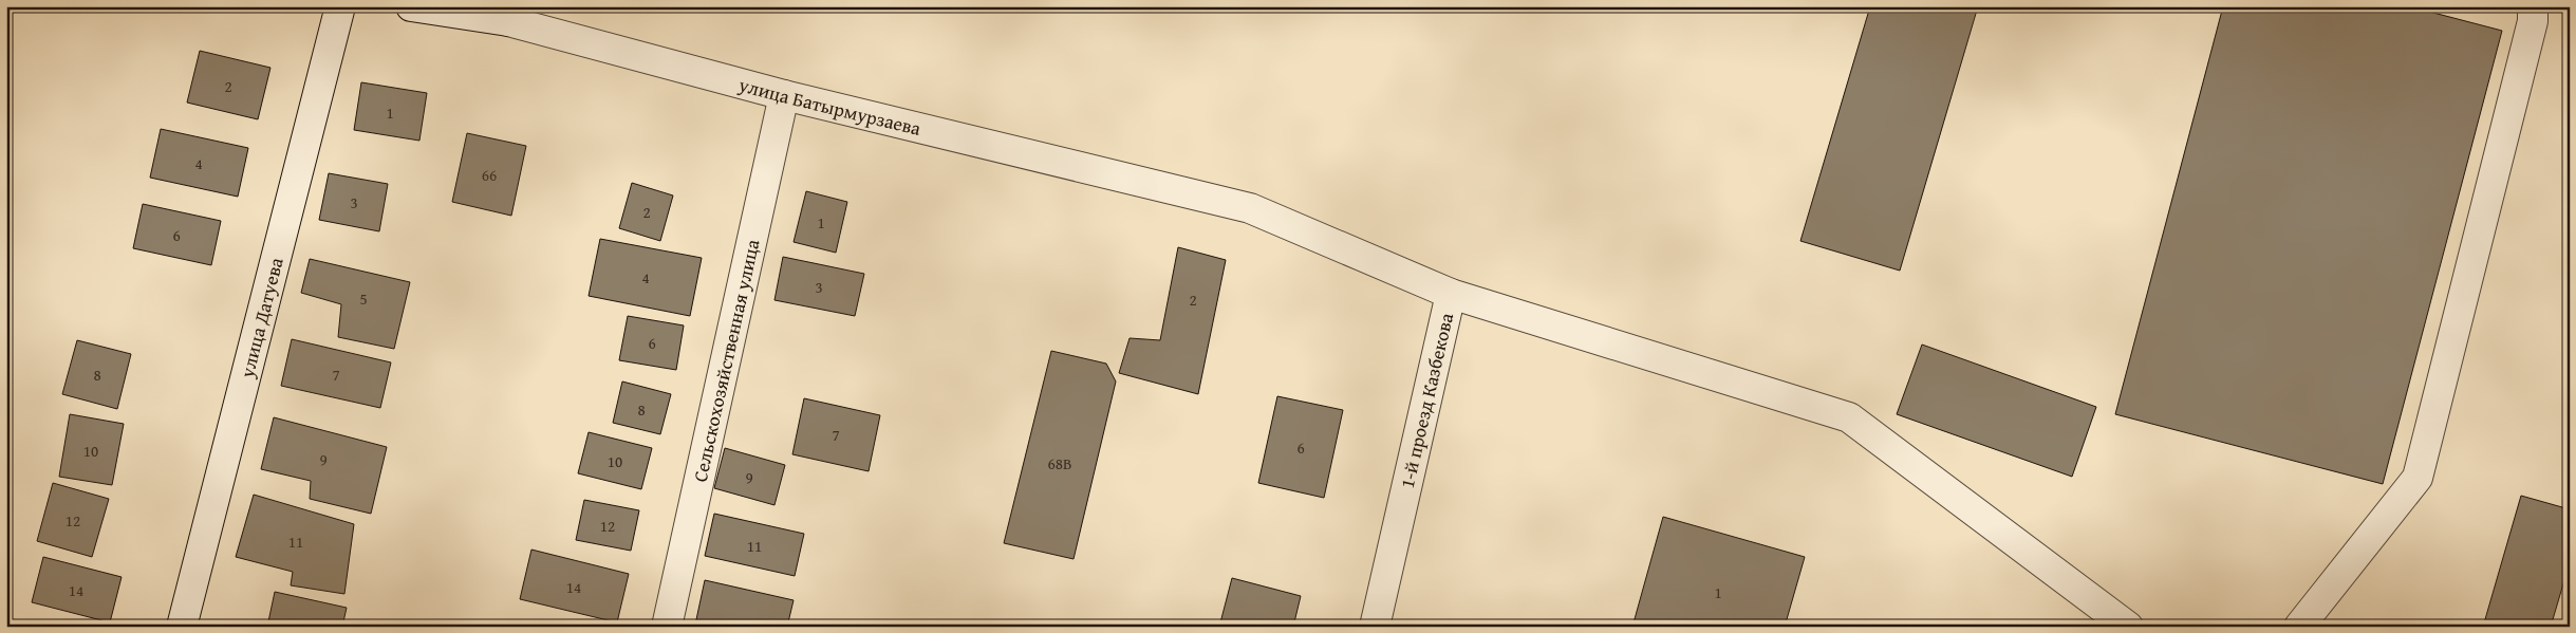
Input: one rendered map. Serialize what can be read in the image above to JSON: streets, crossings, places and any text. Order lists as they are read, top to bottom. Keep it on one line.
{"streets":{"street":["улица Батырмурзаева","улица Датуева","Сельскохозяйственная улица","1-й проезд Казбекова"]},"crossings":[["улица Батырмурзаева","Сельскохозяйственная улица"],["улица Батырмурзаева","1-й проезд Казбекова"]],"house_numbers":["2","1","4","66","3","2","1","6","4","3","5","2","6","8","7","8","7","6","10","9","10","68В","9","12","12","11","11","14","14","1"]}
